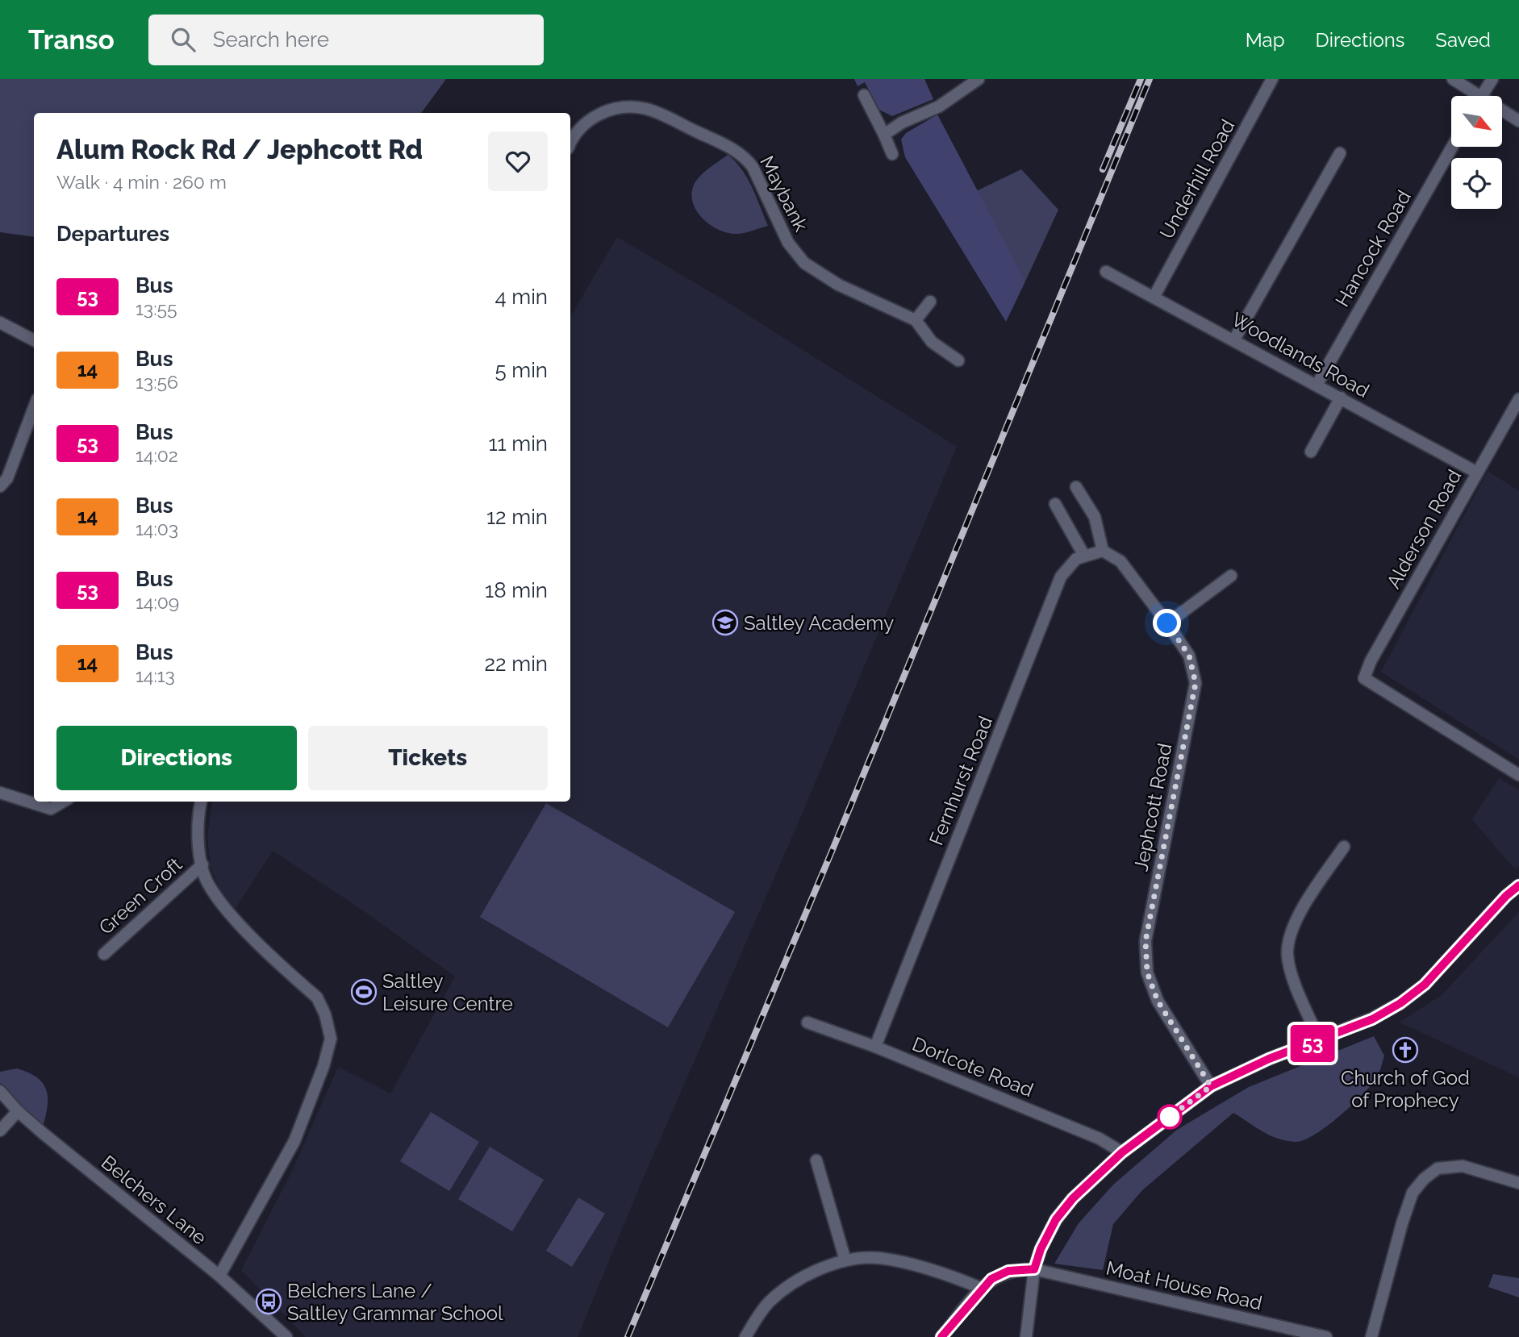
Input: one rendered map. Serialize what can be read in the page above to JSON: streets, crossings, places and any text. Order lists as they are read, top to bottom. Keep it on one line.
{"streets":{"street":["Underhill Road","Maybank","Hancock Road","Woodlands Road","Alderson Road","Fernhurst Road","Jephcott Road","Green Croft","Dorlcote Road","Belchers Lane","Moat House Road"]},"crossings":[["Underhill Road","Woodlands Road"],["Hancock Road","Woodlands Road"],["Woodlands Road","Alderson Road"],["Fernhurst Road","Jephcott Road"],["Fernhurst Road","Dorlcote Road"]],"places":{"school or university":["Saltley Academy"],"sports":["Saltley Leisure Centre"],"church":["Church of God of Prophecy"],"bus stop":["Belchers Lane / Saltley Grammar School"]},"lines":["bus line 53"],"north":"bottom right","page":{"header":"Transo","search":"Search here","nav":["Map","Directions","Saved"],"on_map":"53","heading":[["Alum Rock Rd / Jephcott Rd","Walk · 4 min · 260 m"],"Departures"],"list":[{"mark":"53","name":"Bus","note":"13:55","value":"4 min"},{"mark":"14","name":"Bus","note":"13:56","value":"5 min"},{"mark":"53","name":"Bus","note":"14:02","value":"11 min"},{"mark":"14","name":"Bus","note":"14:03","value":"12 min"},{"mark":"53","name":"Bus","note":"14:09","value":"18 min"},{"mark":"14","name":"Bus","note":"14:13","value":"22 min"}],"buttons":["Directions","Tickets"]}}
